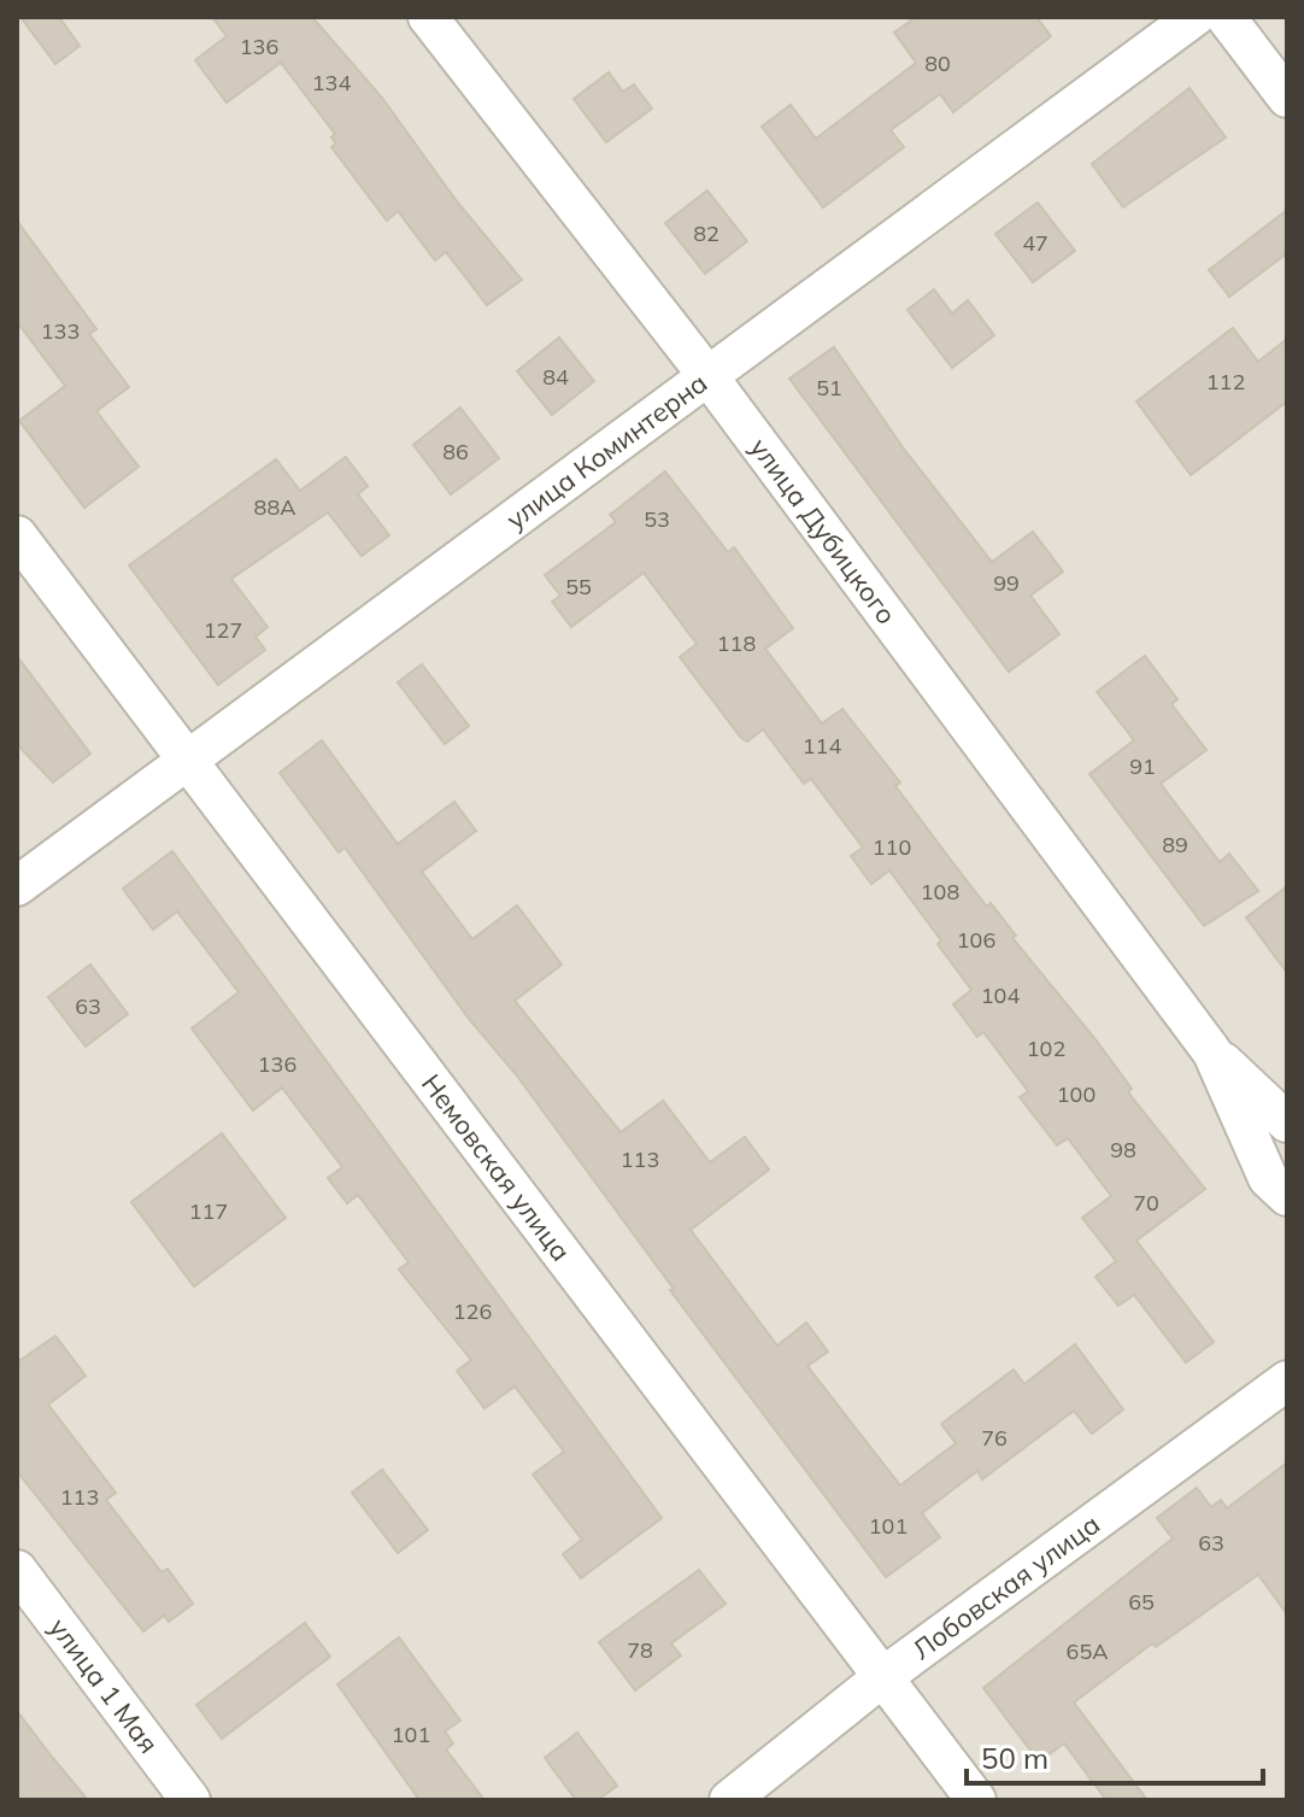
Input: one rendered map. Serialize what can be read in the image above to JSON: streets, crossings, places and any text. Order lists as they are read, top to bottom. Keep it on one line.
{"streets":{"street":["улица Коминтерна","улица Дубицкого","Немовская улица","Лобовская улица","улица 1 Мая"]},"crossings":[["улица Коминтерна","улица Дубицкого"],["улица Коминтерна","Немовская улица"],["Немовская улица","Лобовская улица"]],"house_numbers":["136","80","134","82","47","133","84","112","51","86","88А","53","99","55","127","118","114","91","89","110","108","106","104","63","102","136","100","98","113","70","117","126","76","113","101","63","65","78","65А","101"],"scale_bar":"50 m"}
